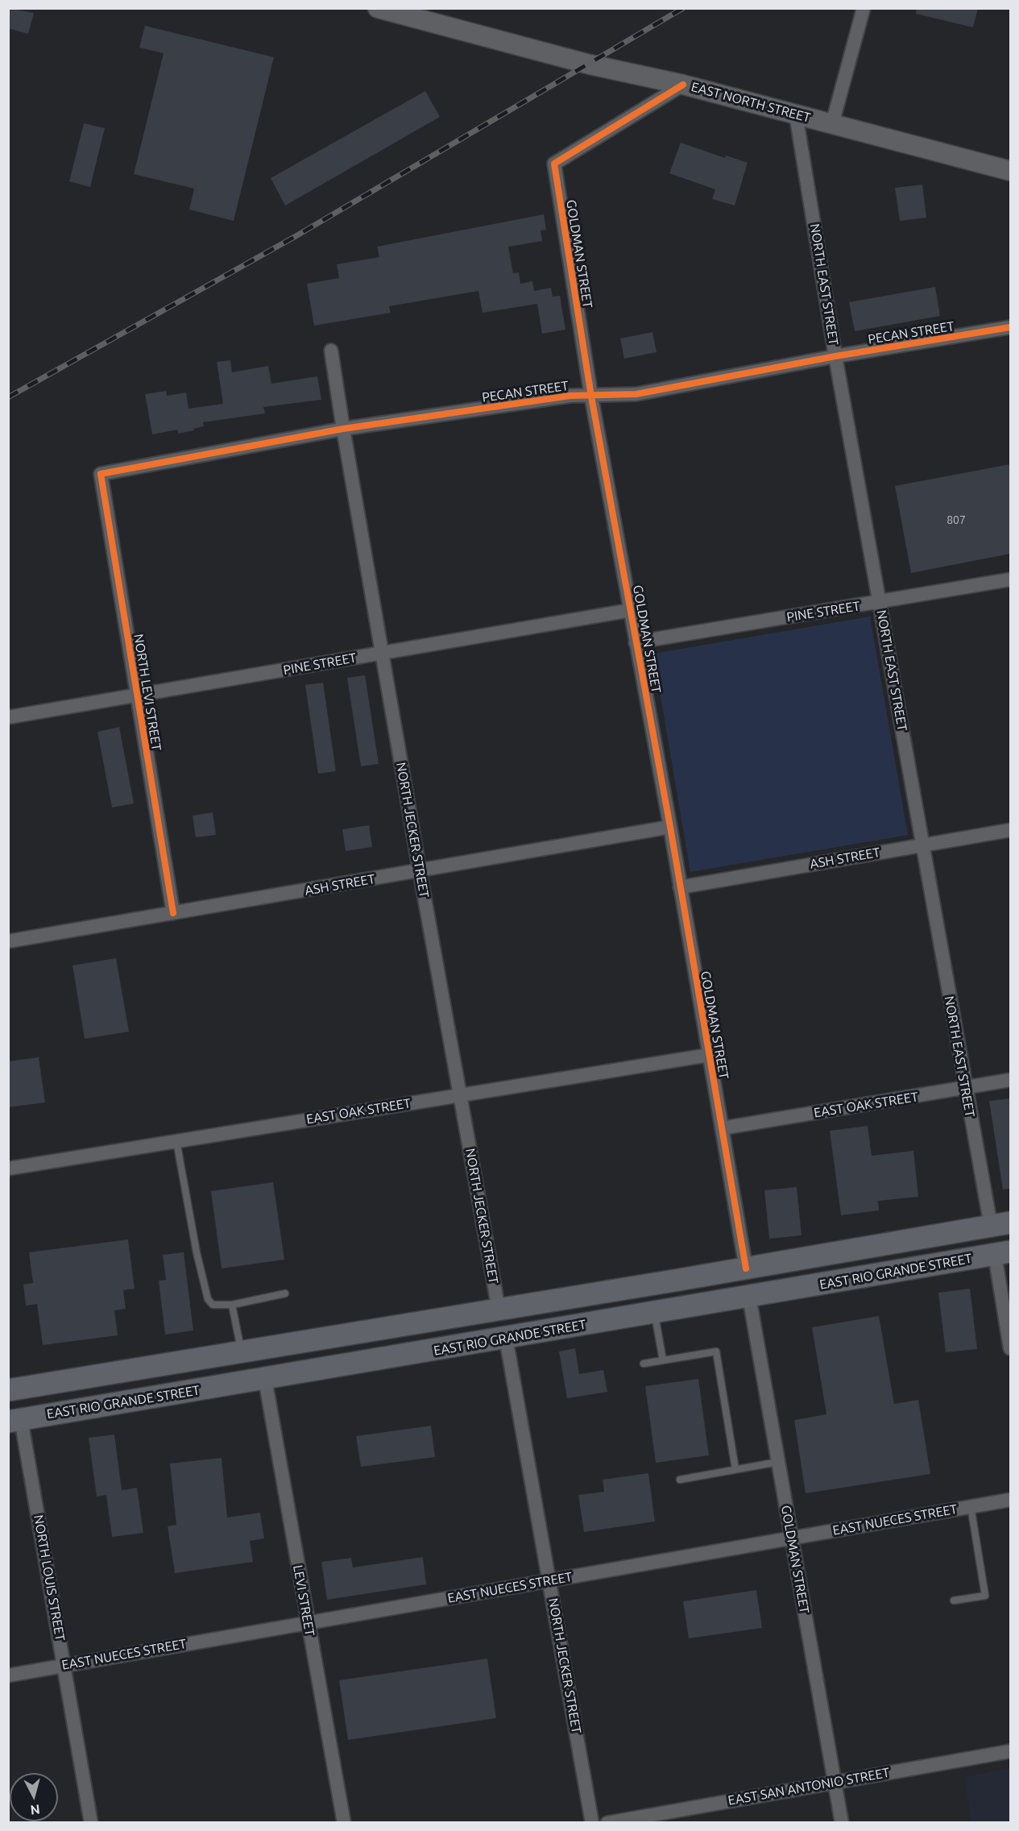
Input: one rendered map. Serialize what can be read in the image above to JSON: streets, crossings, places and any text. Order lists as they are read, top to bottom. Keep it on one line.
{"streets":{"main road":["EAST RIO GRANDE STREET"],"street":["EAST NORTH STREET","GOLDMAN STREET","NORTH EAST STREET","PECAN STREET","PINE STREET","NORTH LEVI STREET","NORTH JECKER STREET","ASH STREET","EAST OAK STREET","EAST NUECES STREET","NORTH LOUIS STREET","LEVI STREET","EAST SAN ANTONIO STREET"]},"crossings":[["EAST NORTH STREET","GOLDMAN STREET"],["EAST NORTH STREET","NORTH EAST STREET"],["GOLDMAN STREET","PECAN STREET"],["GOLDMAN STREET","PINE STREET"],["GOLDMAN STREET","ASH STREET"],["GOLDMAN STREET","EAST OAK STREET"],["GOLDMAN STREET","EAST RIO GRANDE STREET"],["GOLDMAN STREET","EAST NUECES STREET"],["GOLDMAN STREET","EAST SAN ANTONIO STREET"],["NORTH EAST STREET","PECAN STREET"],["NORTH EAST STREET","PINE STREET"],["NORTH EAST STREET","ASH STREET"],["NORTH EAST STREET","EAST OAK STREET"],["PECAN STREET","NORTH LEVI STREET"],["PECAN STREET","NORTH JECKER STREET"],["PINE STREET","NORTH LEVI STREET"],["PINE STREET","NORTH JECKER STREET"],["NORTH LEVI STREET","ASH STREET"],["NORTH JECKER STREET","ASH STREET"],["NORTH JECKER STREET","EAST OAK STREET"],["NORTH JECKER STREET","EAST RIO GRANDE STREET"],["NORTH JECKER STREET","EAST NUECES STREET"],["EAST RIO GRANDE STREET","NORTH LOUIS STREET"],["EAST RIO GRANDE STREET","LEVI STREET"],["EAST NUECES STREET","NORTH LOUIS STREET"],["EAST NUECES STREET","LEVI STREET"]],"house_numbers":["807"],"north":"bottom"}
